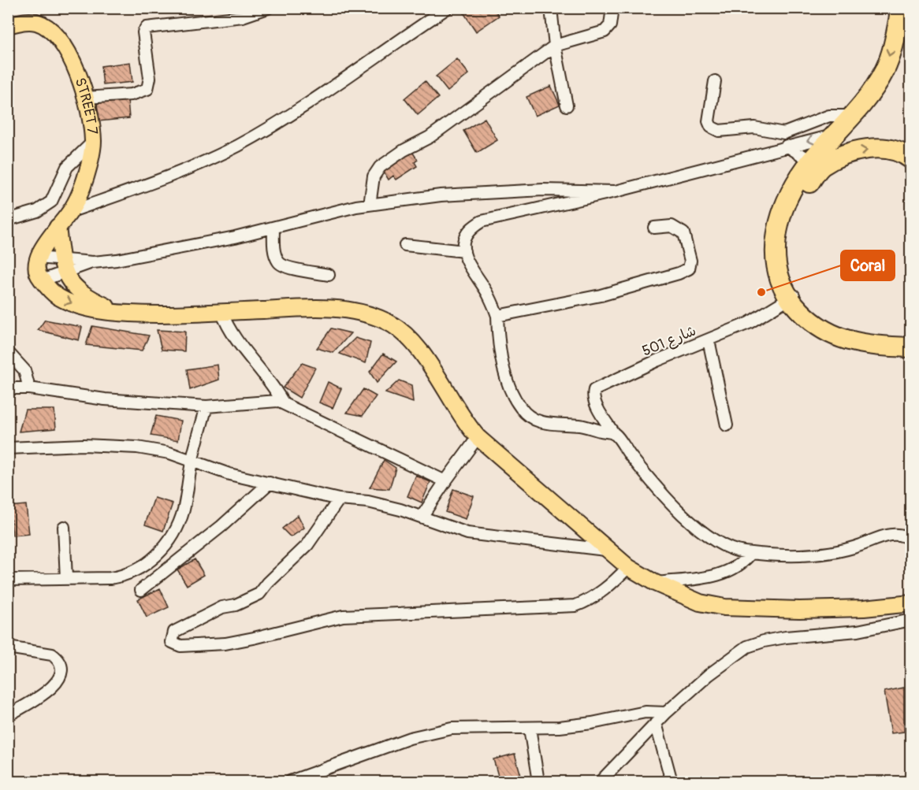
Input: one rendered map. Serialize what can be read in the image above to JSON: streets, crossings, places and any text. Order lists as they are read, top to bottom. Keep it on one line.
{"streets":{"main road":["STREET 7"],"street":["شارع 501"]},"places":["Coral"]}
